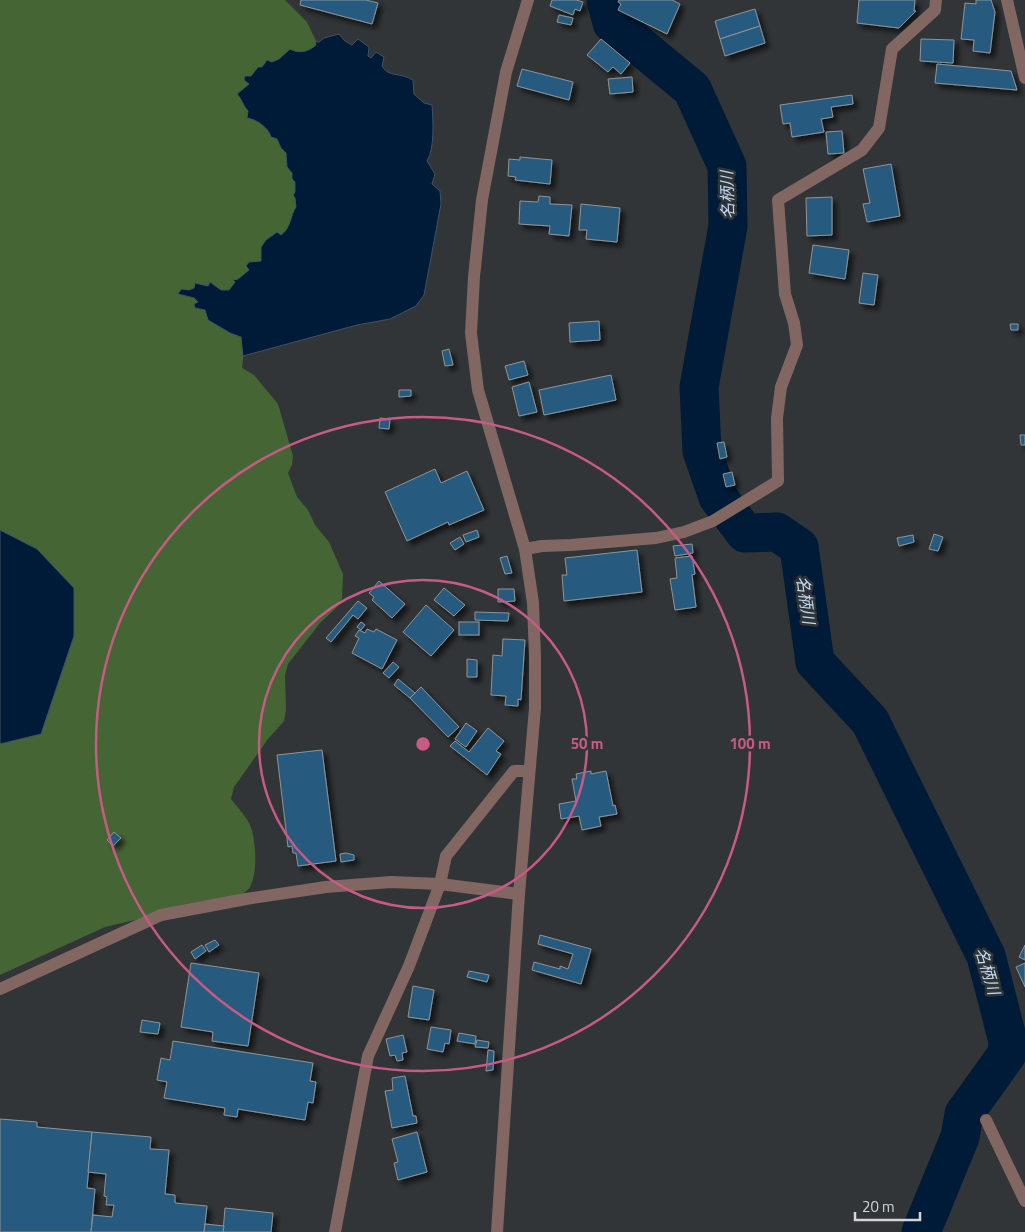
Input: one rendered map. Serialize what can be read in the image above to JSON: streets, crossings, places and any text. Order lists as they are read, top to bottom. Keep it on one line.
{"water":["名柄川"],"scale_bar":"20 m","rings":["50 m","100 m"]}
